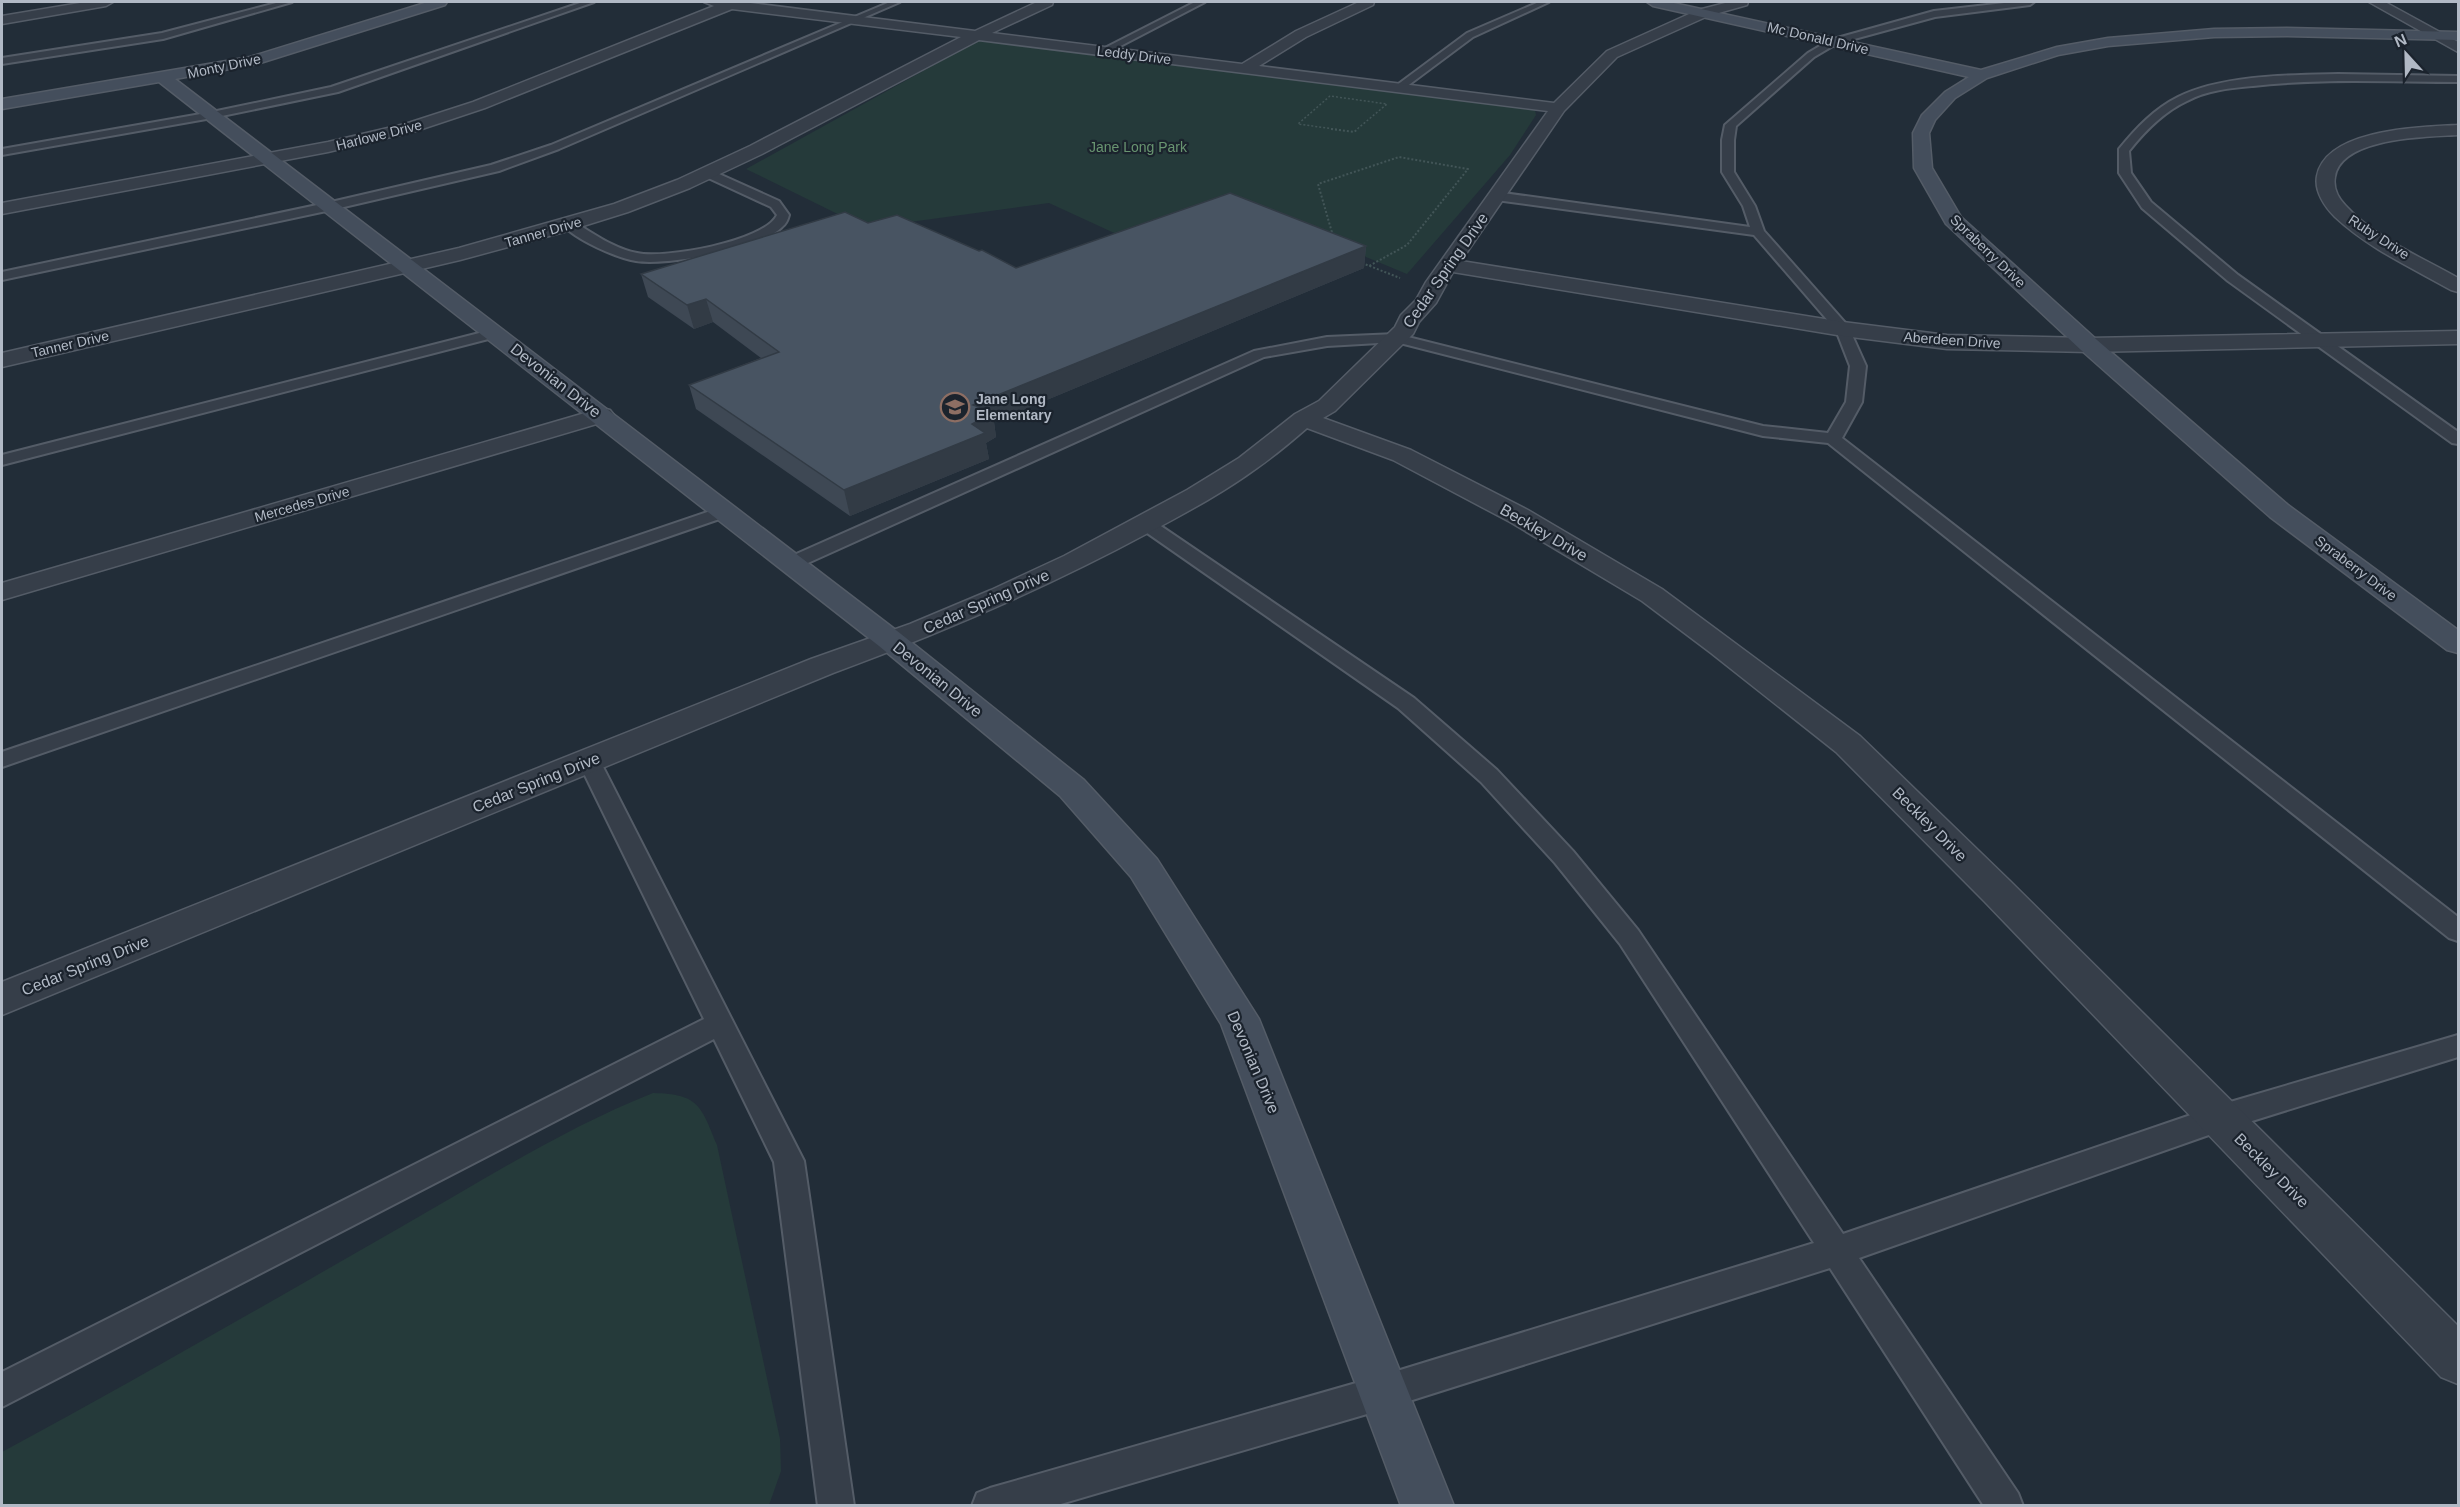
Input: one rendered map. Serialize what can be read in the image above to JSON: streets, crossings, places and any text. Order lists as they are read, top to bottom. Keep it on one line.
{"streets":{"street":["Mc Donald Drive","Leddy Drive","Monty Drive","Harlowe Drive","Tanner Drive","Ruby Drive","Spraberry Drive","Cedar Spring Drive","Aberdeen Drive","Devonian Drive","Mercedes Drive","Beckley Drive"]},"crossings":[["Mc Donald Drive","Spraberry Drive"],["Mc Donald Drive","Cedar Spring Drive"],["Leddy Drive","Harlowe Drive"],["Leddy Drive","Tanner Drive"],["Leddy Drive","Cedar Spring Drive"],["Monty Drive","Devonian Drive"],["Harlowe Drive","Devonian Drive"],["Tanner Drive","Devonian Drive"],["Spraberry Drive","Aberdeen Drive"],["Cedar Spring Drive","Aberdeen Drive"],["Cedar Spring Drive","Devonian Drive"],["Cedar Spring Drive","Beckley Drive"],["Devonian Drive","Mercedes Drive"]],"parks":["Jane Long Park"],"places":{"school or university":["Jane Long Elementary"]},"north":"top"}
